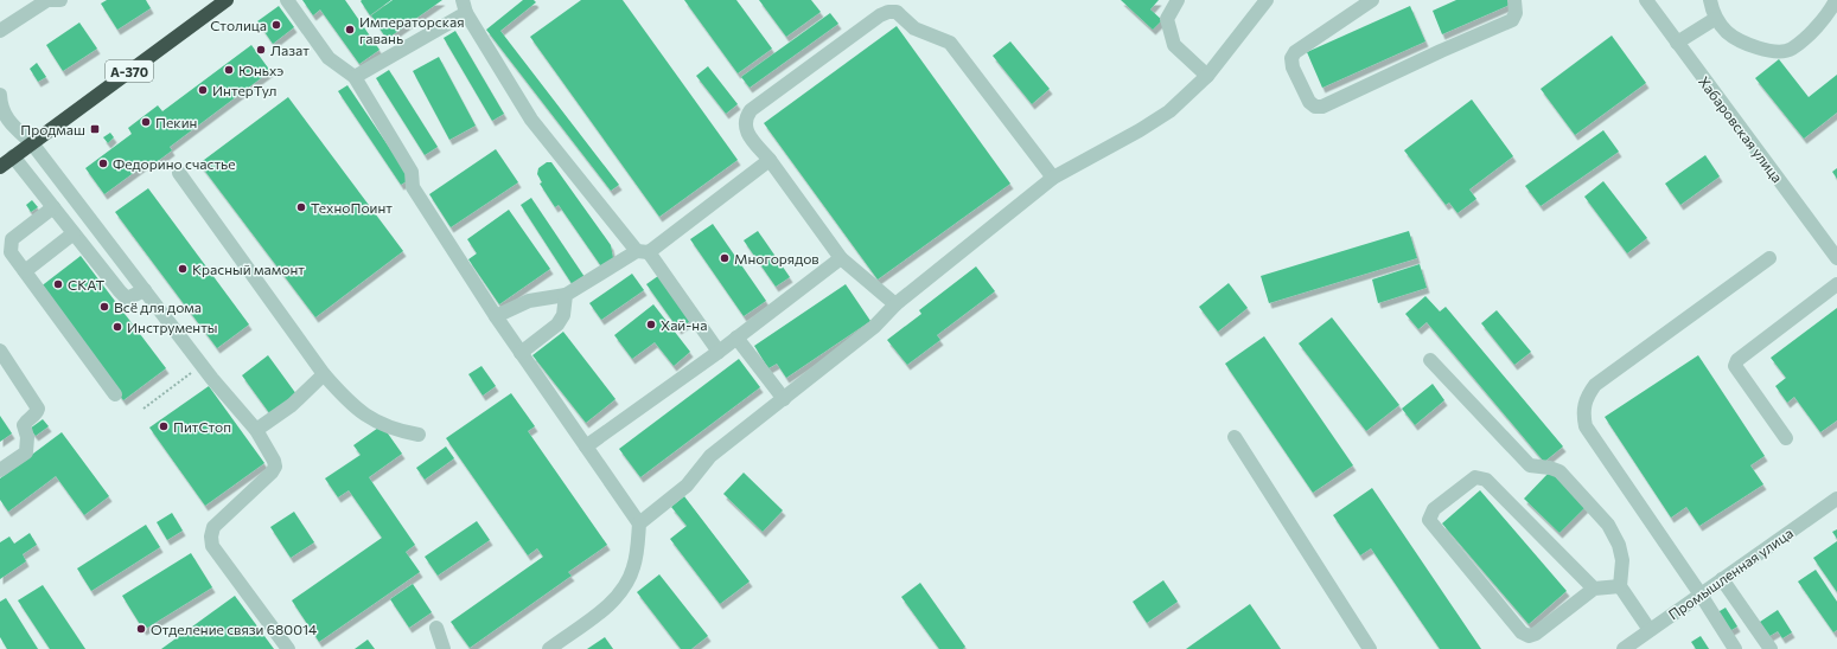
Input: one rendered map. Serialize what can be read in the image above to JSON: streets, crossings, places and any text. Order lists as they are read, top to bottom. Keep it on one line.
{"streets":{"highway":["А-370"],"street":["Хабаровская улица","Промышленная улица"]},"places":{"other":["Столица","Императорская гавань","Лазат","Юньхэ","ИнтерТул","Пекин","Федорино счастье","ТехноПоинт","Многорядов","Красный мамонт","СКАТ","Всё для дома","Хай-на","Инструменты","ПитСтоп","Отделение связи 680014"],"transit":["Продмаш"]}}
